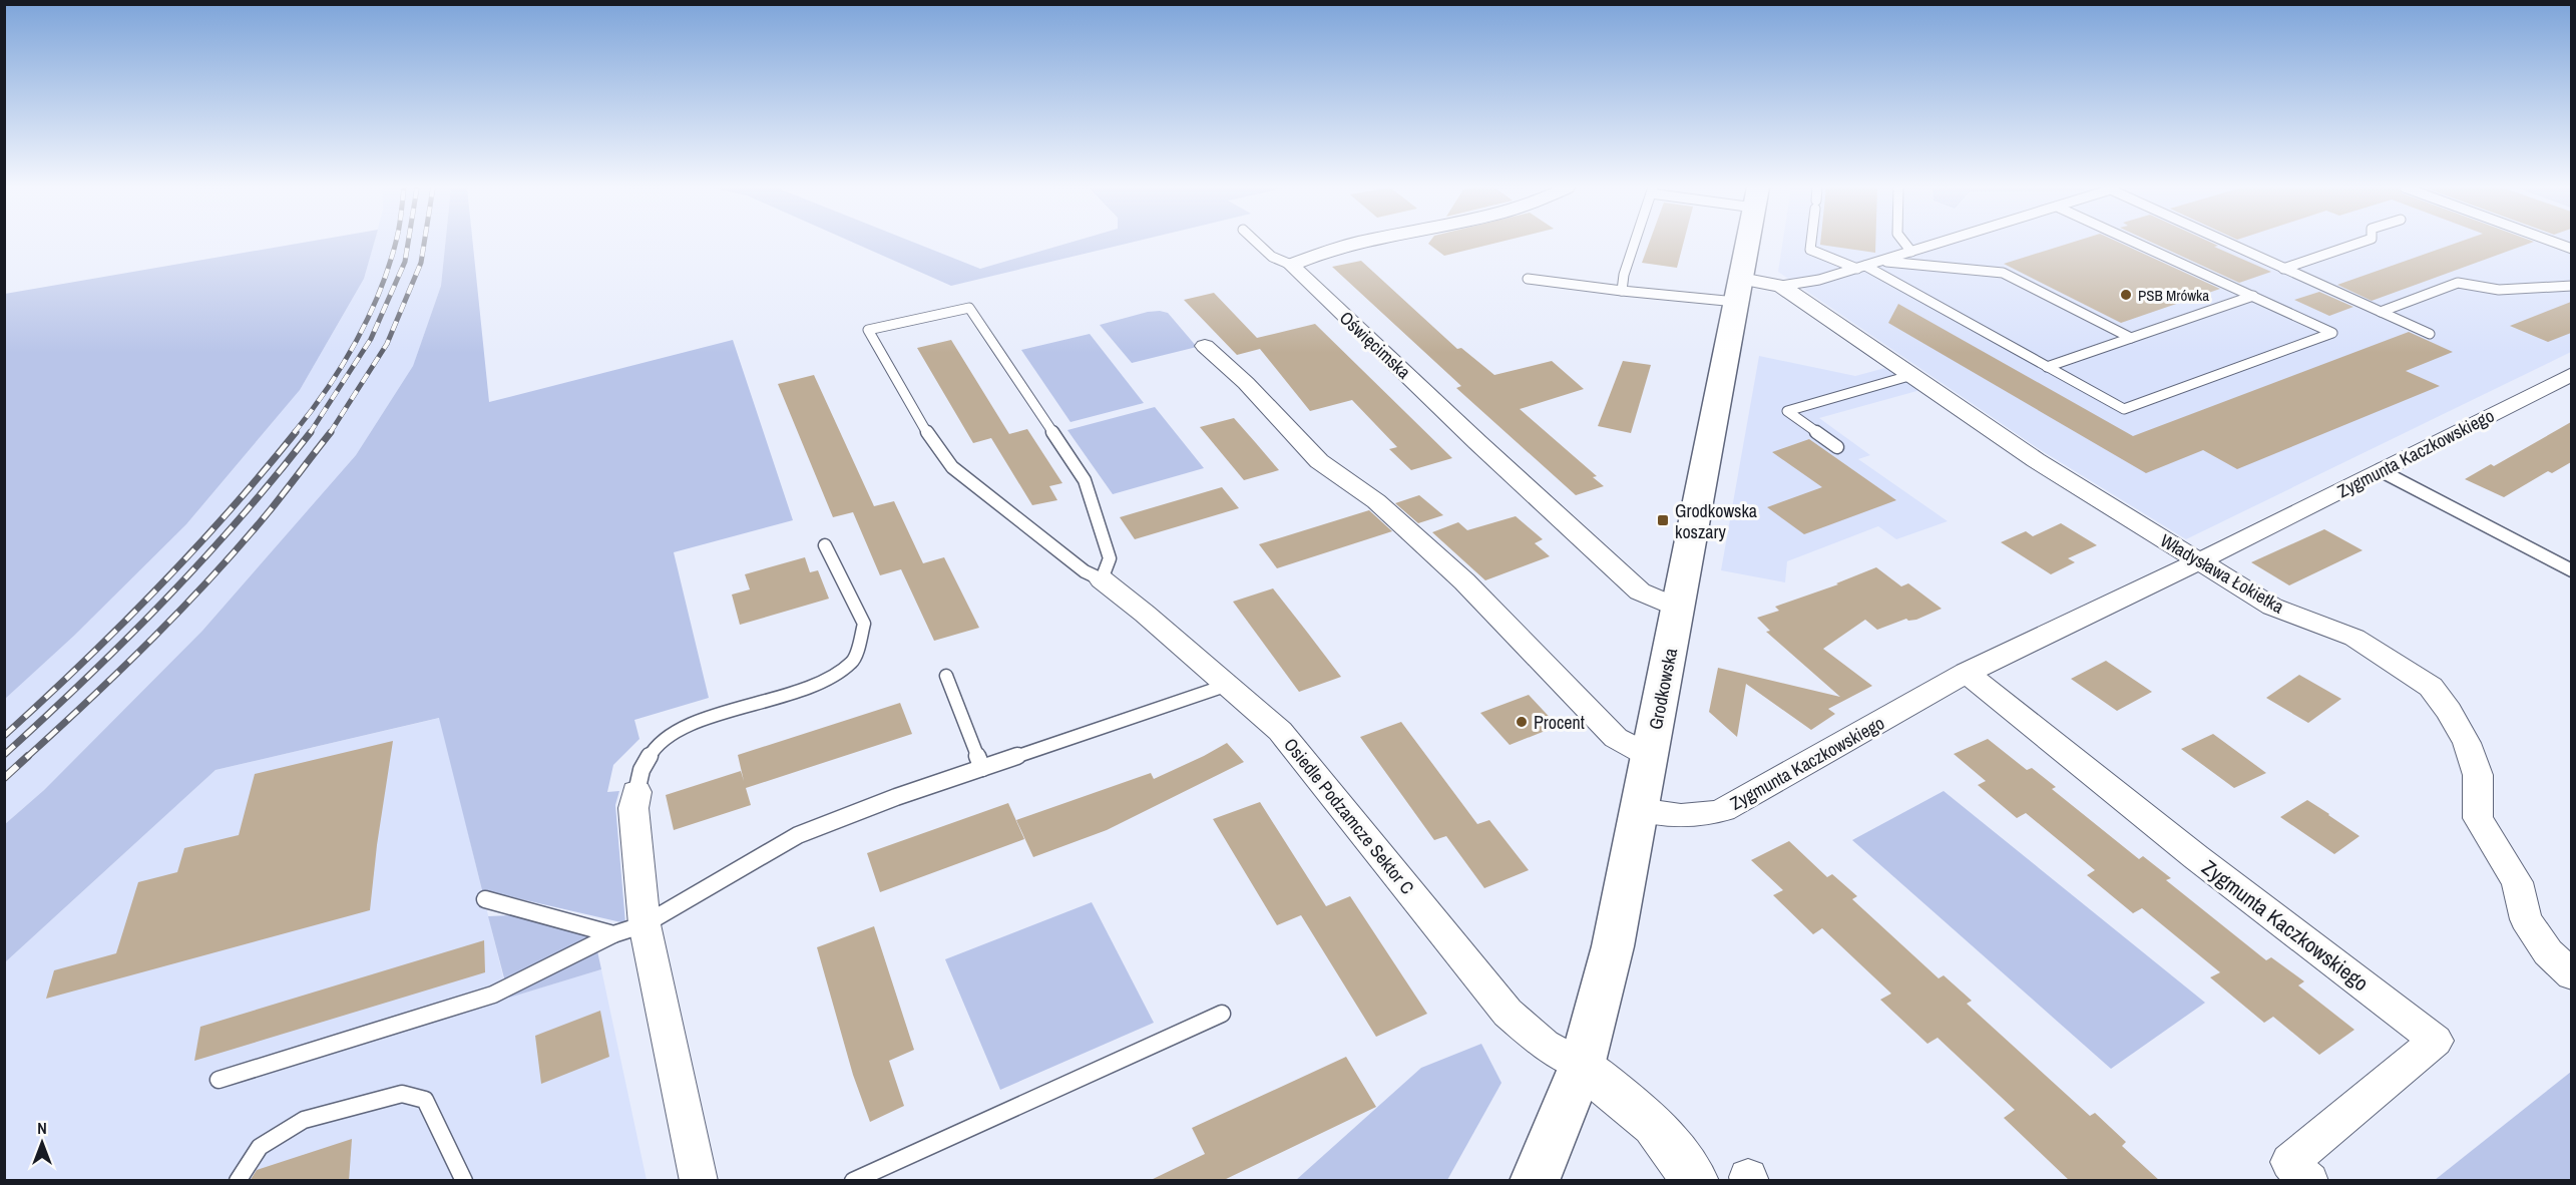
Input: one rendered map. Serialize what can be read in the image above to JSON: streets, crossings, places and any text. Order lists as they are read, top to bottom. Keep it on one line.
{"streets":{"main road":["Grodkowska"],"street":["Oświęcimska","Zygmunta Kaczkowskiego","Władysława Łokietka","Osiedle Podzamcze Sektor C"]},"crossings":[["Oświęcimska","Grodkowska"],["Zygmunta Kaczkowskiego","Władysława Łokietka"],["Zygmunta Kaczkowskiego","Grodkowska"],["Władysława Łokietka","Grodkowska"],["Grodkowska","Osiedle Podzamcze Sektor C"]],"places":{"other":["PSB Mrówka","Procent"],"transit":["Grodkowska koszary"]},"north":"top"}
